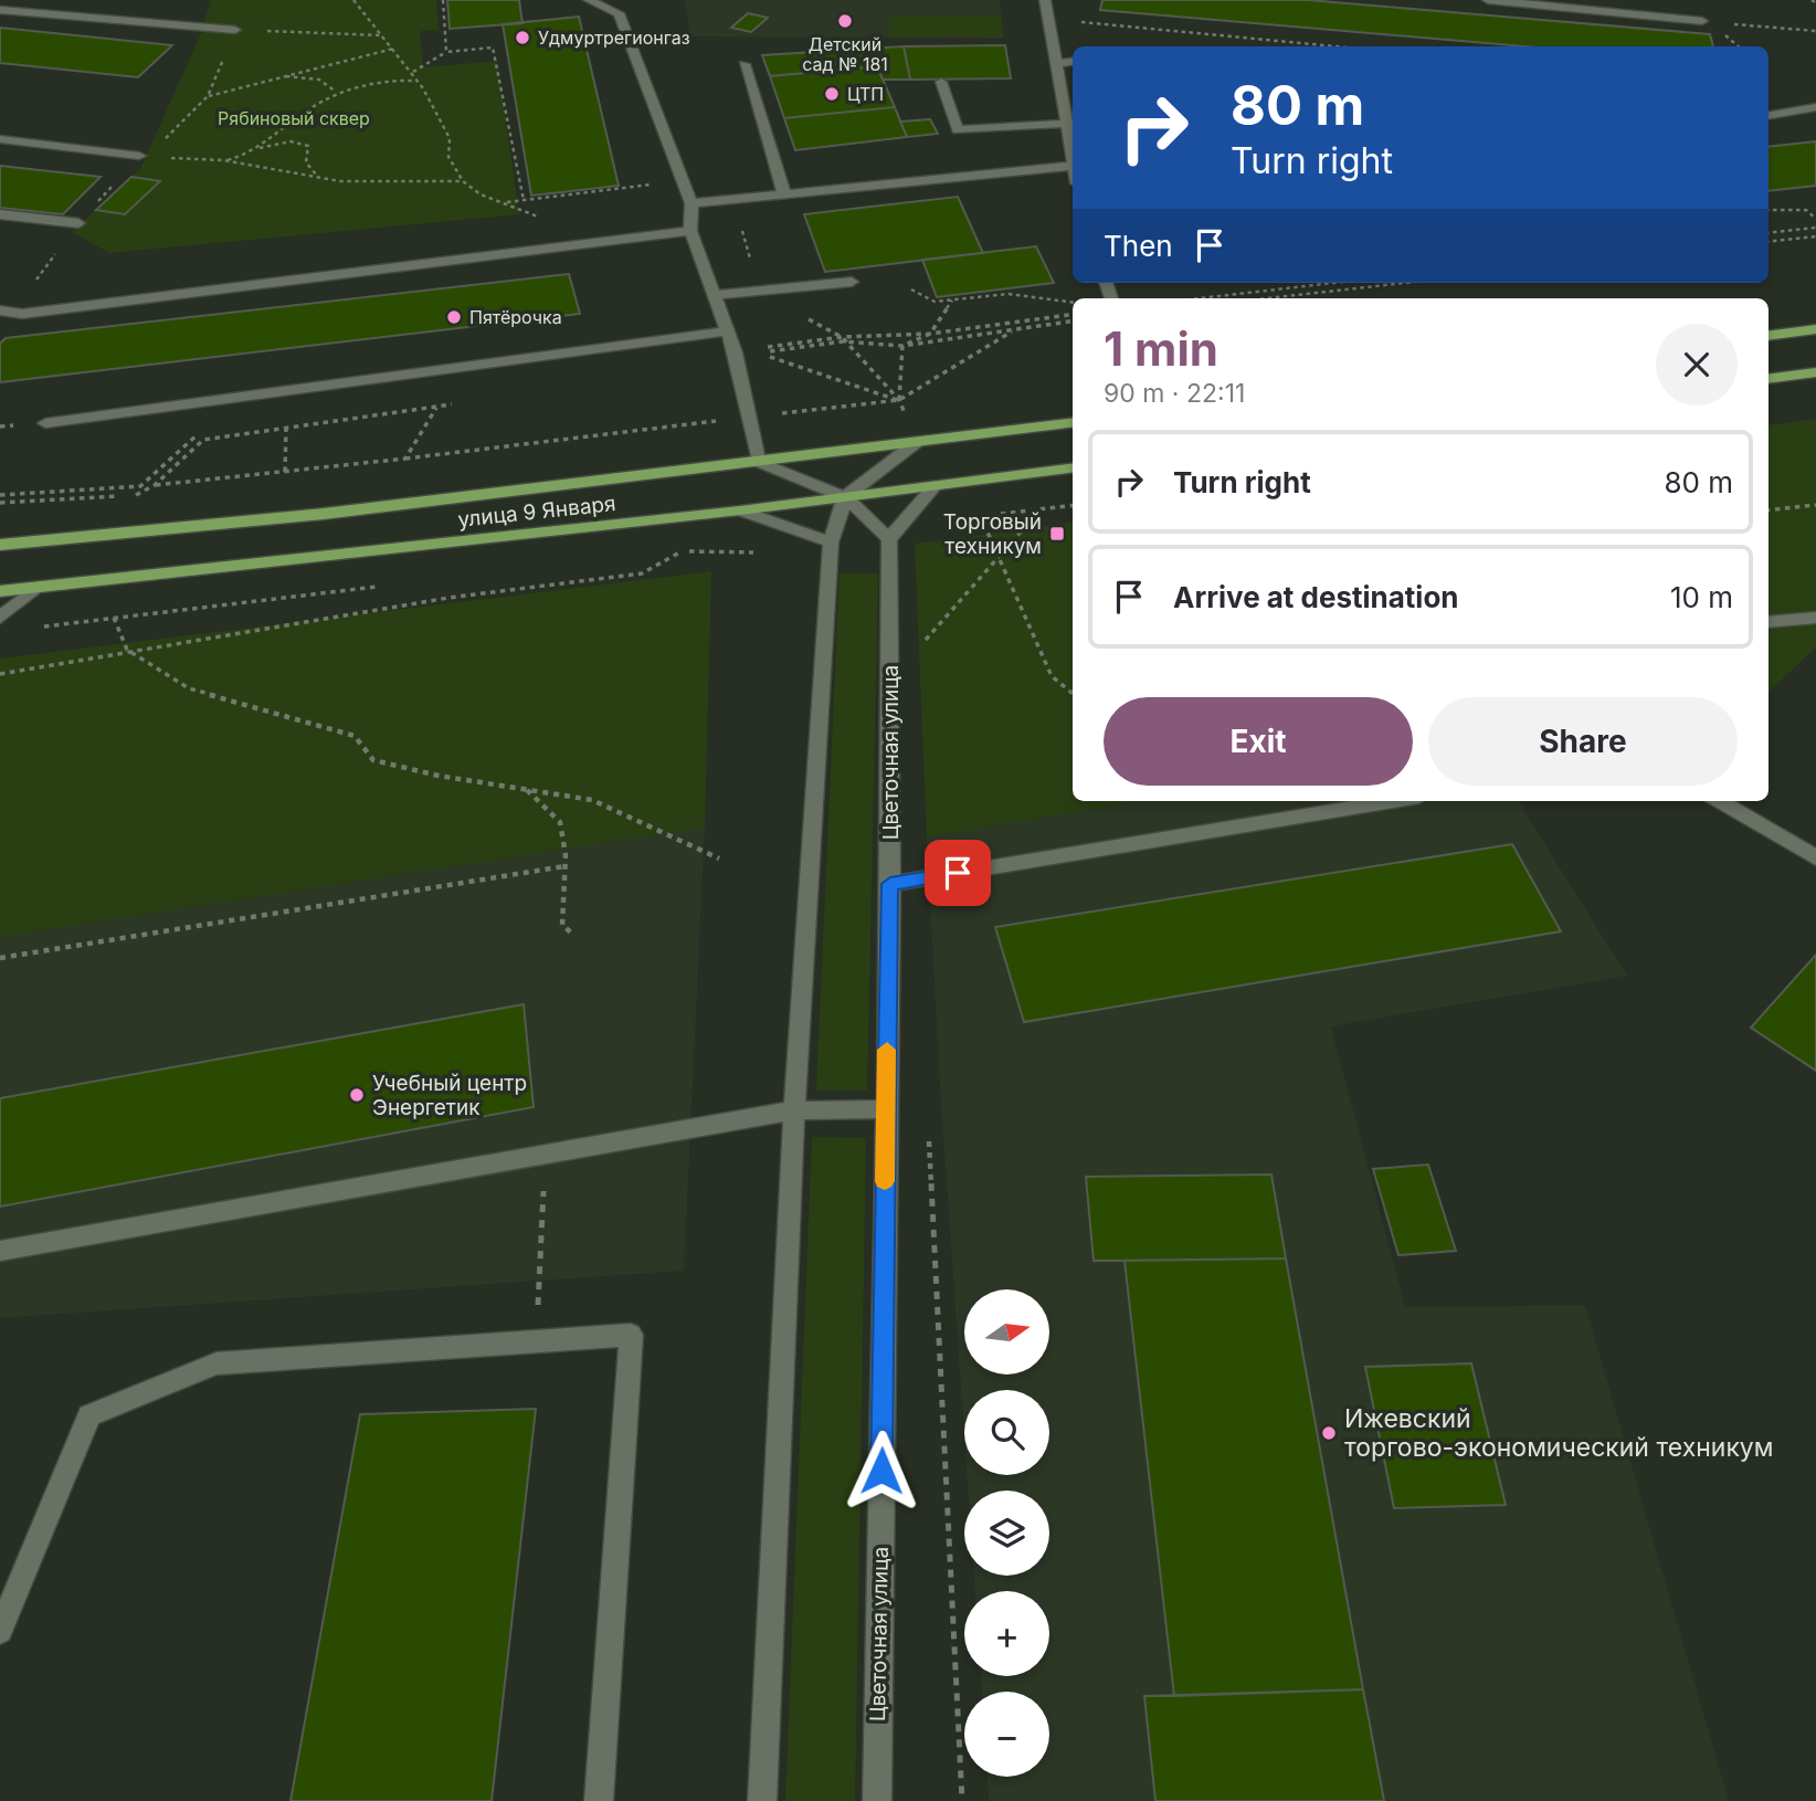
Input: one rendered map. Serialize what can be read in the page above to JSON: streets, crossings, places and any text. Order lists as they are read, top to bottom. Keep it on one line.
{"streets":{"main road":["улица 9 Января"],"street":["Цветочная улица"]},"parks":["Рябиновый сквер"],"places":{"other":["Детский сад № 181","Удмуртрегионгаз","ЦТП","Пятёрочка","Учебный центр Энергетик","Ижевский торгово-экономический техникум"],"transit":["Торговый техникум"]},"north":"right","page":{"turn":["80 m","Turn right"],"then":"Then","heading":["1 min","90 m · 22:11"],"list":[{"name":"Turn right","value":"80 m"},{"name":"Arrive at destination","value":"10 m"}],"buttons":["Exit","Share"],"map_buttons":["+","−"]}}
